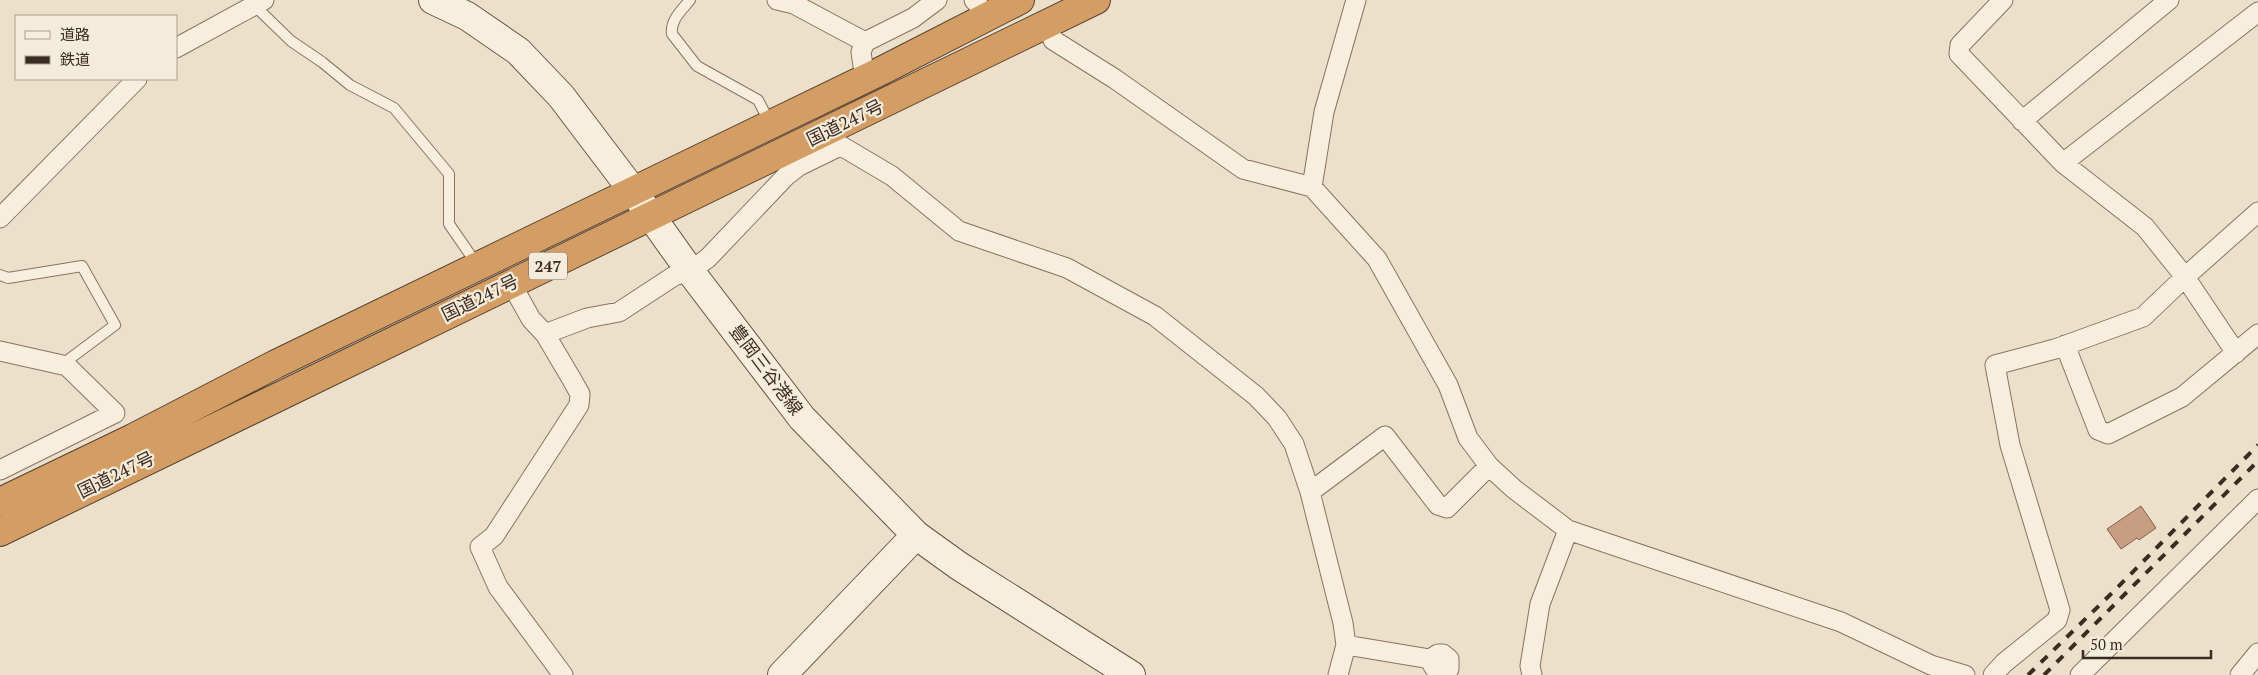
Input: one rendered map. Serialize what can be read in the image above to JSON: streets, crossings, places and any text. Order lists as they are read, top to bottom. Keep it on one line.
{"streets":{"highway":["国道247号","247"],"main road":["豊岡三谷港線"]},"crossings":[["国道247号","豊岡三谷港線"]],"legend":["道路","鉄道"],"scale_bar":"50 m"}
